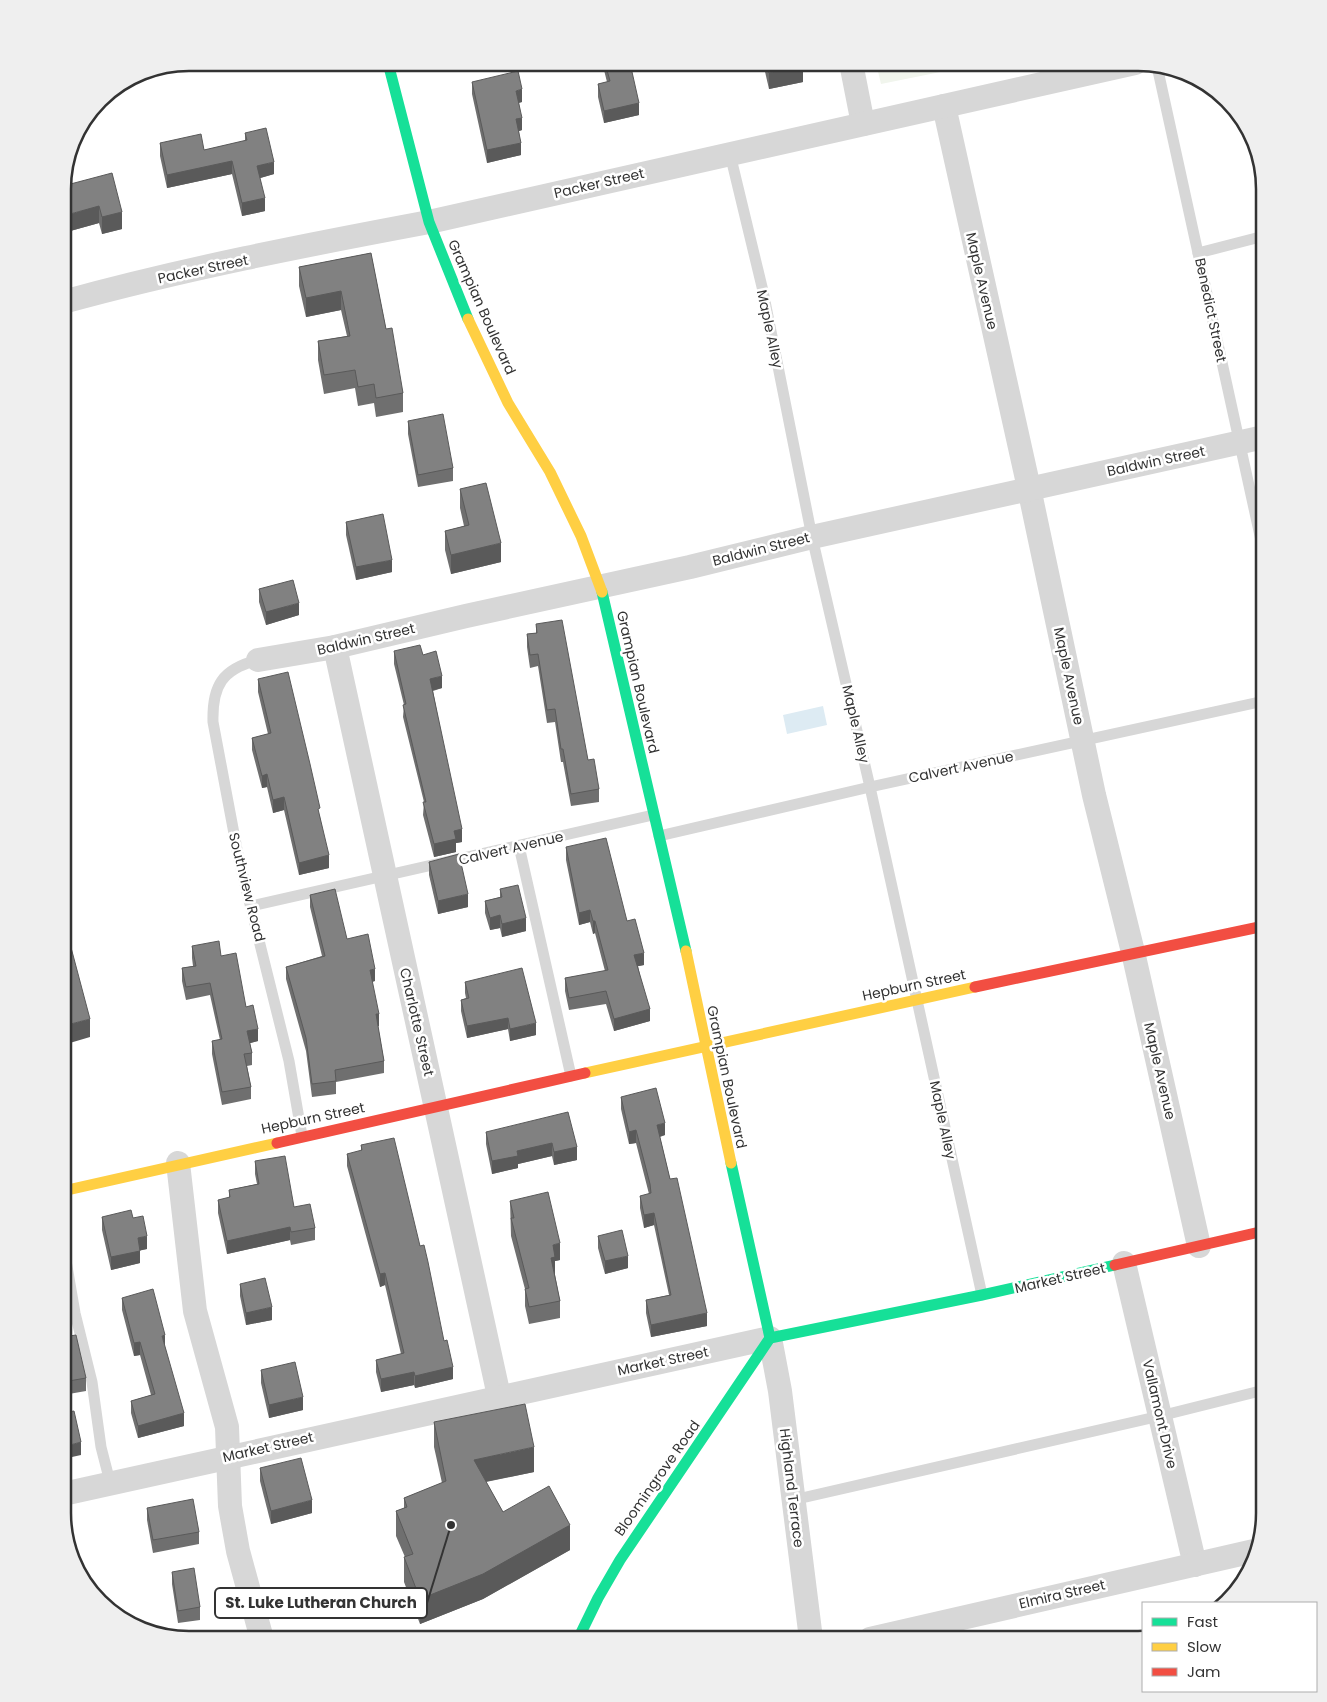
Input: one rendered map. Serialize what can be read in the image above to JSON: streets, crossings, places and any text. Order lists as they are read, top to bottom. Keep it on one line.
{"streets":{"street":["Packer Street","Maple Avenue","Grampian Boulevard","Baldwin Street","Hepburn Street","Charlotte Street","Market Street","Vallamont Drive","Bloomingrove Road","Highland Terrace","Elmira Street"],"lane":["Benedict Street","Maple Alley","Calvert Avenue","Southview Road"]},"crossings":[["Packer Street","Maple Avenue"],["Packer Street","Grampian Boulevard"],["Packer Street","Maple Alley"],["Maple Avenue","Baldwin Street"],["Maple Avenue","Calvert Avenue"],["Maple Avenue","Hepburn Street"],["Maple Avenue","Market Street"],["Grampian Boulevard","Baldwin Street"],["Grampian Boulevard","Calvert Avenue"],["Grampian Boulevard","Hepburn Street"],["Grampian Boulevard","Market Street"],["Grampian Boulevard","Bloomingrove Road"],["Grampian Boulevard","Highland Terrace"],["Benedict Street","Baldwin Street"],["Maple Alley","Baldwin Street"],["Maple Alley","Calvert Avenue"],["Maple Alley","Hepburn Street"],["Maple Alley","Market Street"],["Baldwin Street","Southview Road"],["Baldwin Street","Charlotte Street"],["Calvert Avenue","Southview Road"],["Calvert Avenue","Charlotte Street"],["Southview Road","Hepburn Street"],["Hepburn Street","Charlotte Street"],["Charlotte Street","Market Street"],["Market Street","Vallamont Drive"],["Market Street","Bloomingrove Road"],["Market Street","Highland Terrace"],["Vallamont Drive","Elmira Street"],["Bloomingrove Road","Highland Terrace"]],"places":["St. Luke Lutheran Church"],"legend":["Fast","Slow","Jam"]}
